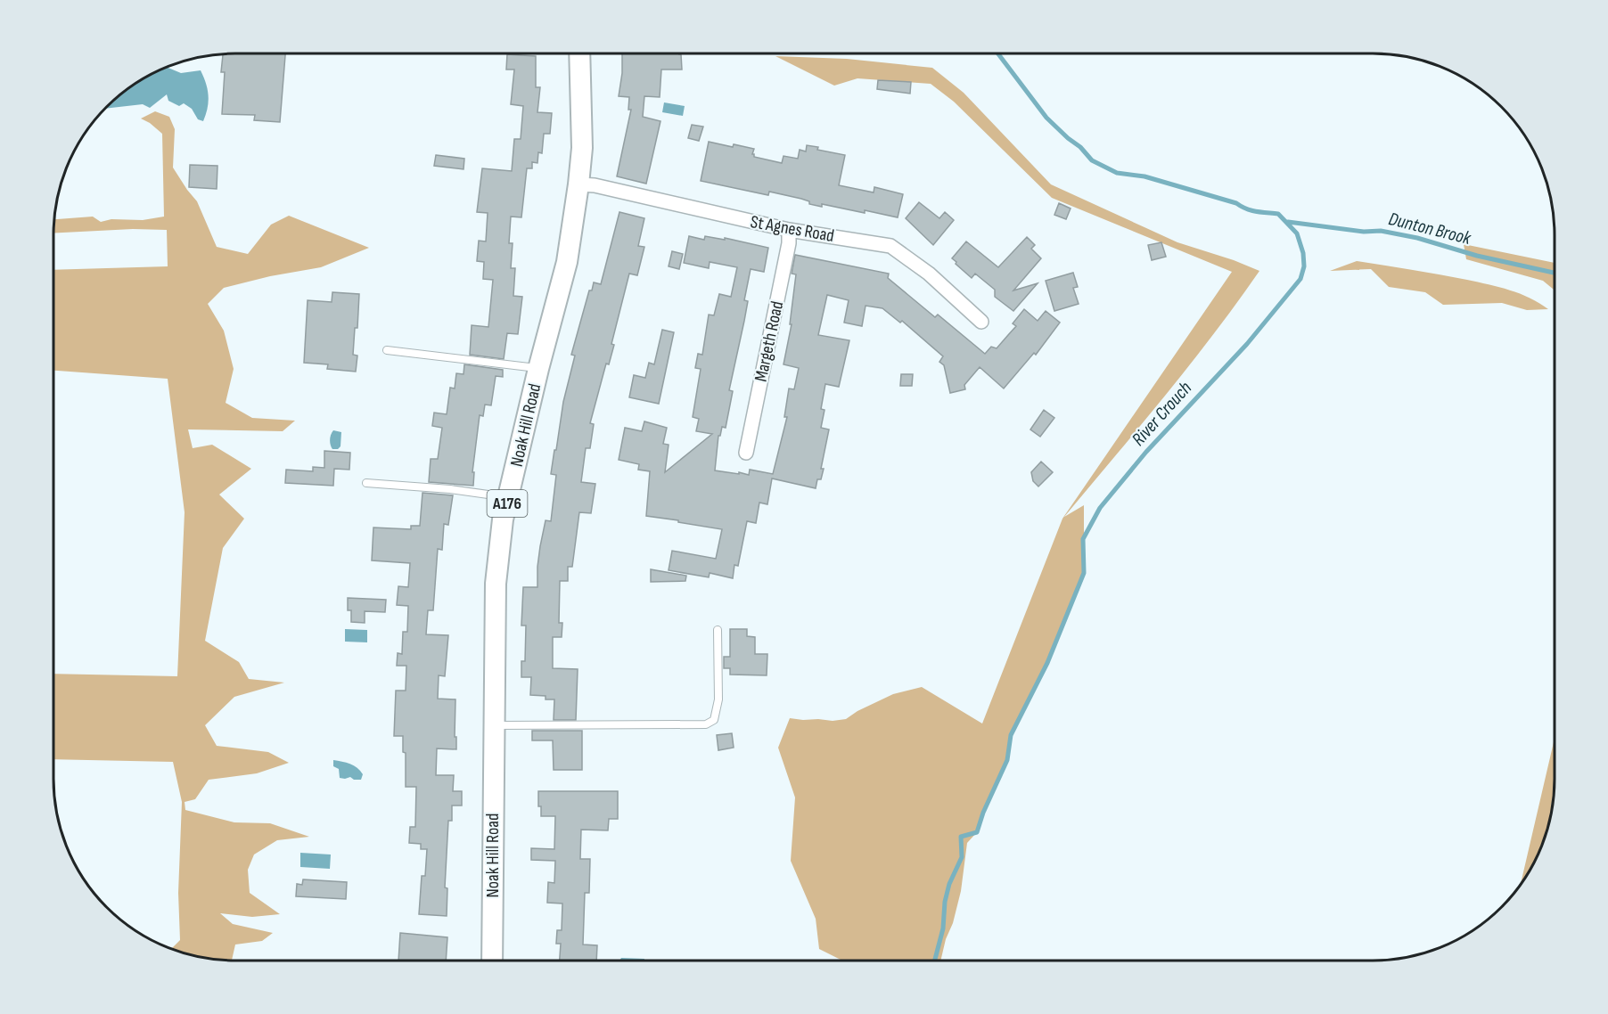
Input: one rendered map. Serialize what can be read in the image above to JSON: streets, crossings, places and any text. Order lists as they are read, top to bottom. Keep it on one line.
{"streets":{"main road":["Noak Hill Road","A176"],"street":["St Agnes Road","Margeth Road"]},"crossings":[["St Agnes Road","Margeth Road"],["St Agnes Road","Noak Hill Road"]],"water":["Dunton Brook","River Crouch"]}
